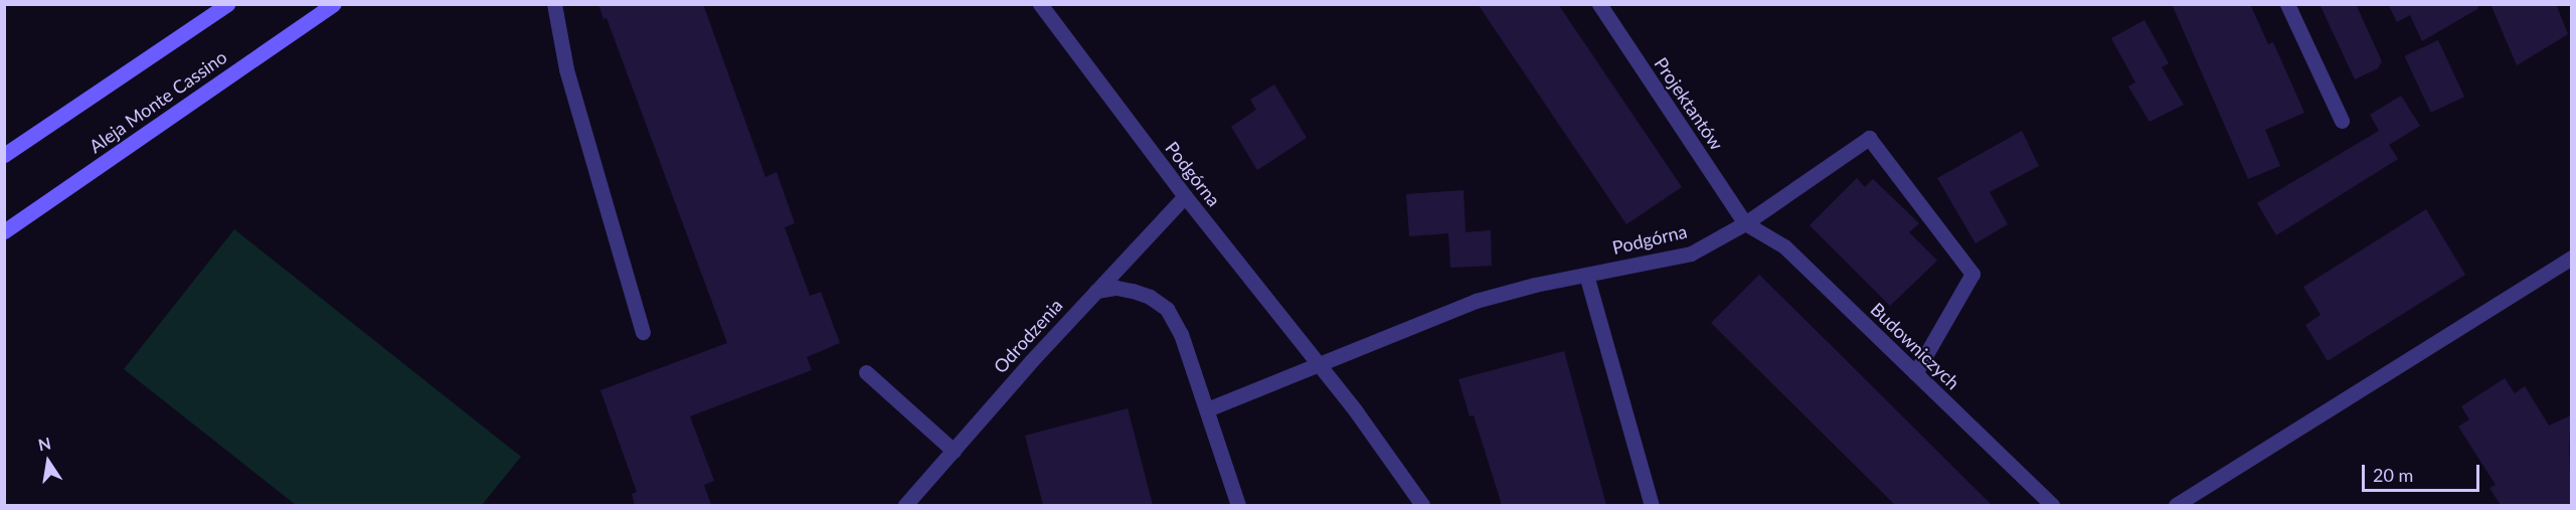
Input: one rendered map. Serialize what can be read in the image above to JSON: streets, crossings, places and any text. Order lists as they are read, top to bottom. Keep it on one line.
{"streets":{"street":["Aleja Monte Cassino","Projektantów","Podgórna","Odrodzenia","Budowniczych"]},"crossings":[["Projektantów","Podgórna"],["Projektantów","Budowniczych"],["Podgórna","Odrodzenia"],["Podgórna","Budowniczych"]],"scale_bar":"20 m","north":"top"}
